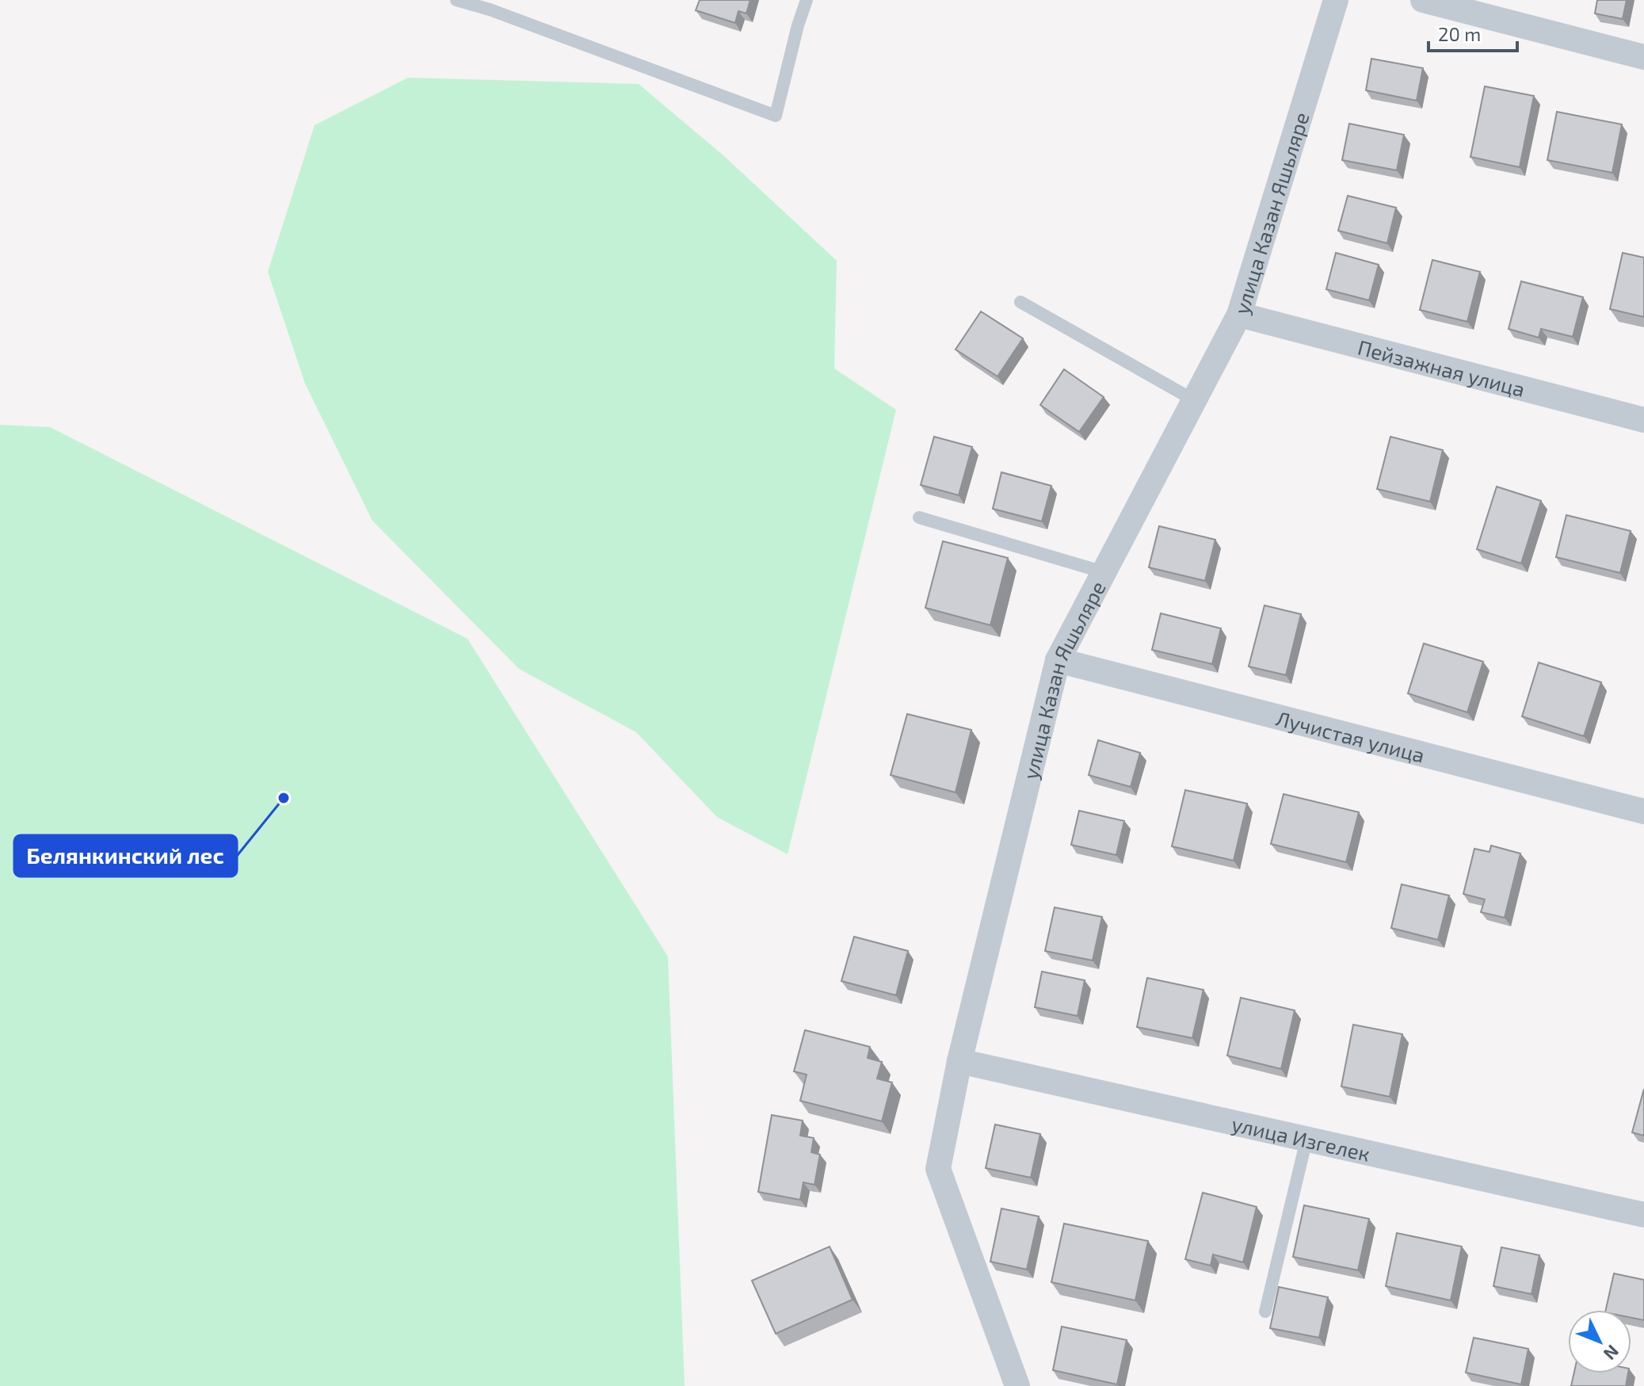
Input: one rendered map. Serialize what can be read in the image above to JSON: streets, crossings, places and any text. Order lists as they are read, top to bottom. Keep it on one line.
{"streets":{"street":["улица Казан Яшьляре","Пейзажная улица","Лучистая улица","улица Изгелек"]},"crossings":[["улица Казан Яшьляре","Пейзажная улица"],["улица Казан Яшьляре","Лучистая улица"],["улица Казан Яшьляре","улица Изгелек"]],"places":["Белянкинский лес"],"scale_bar":"20 m","north":"bottom right"}
